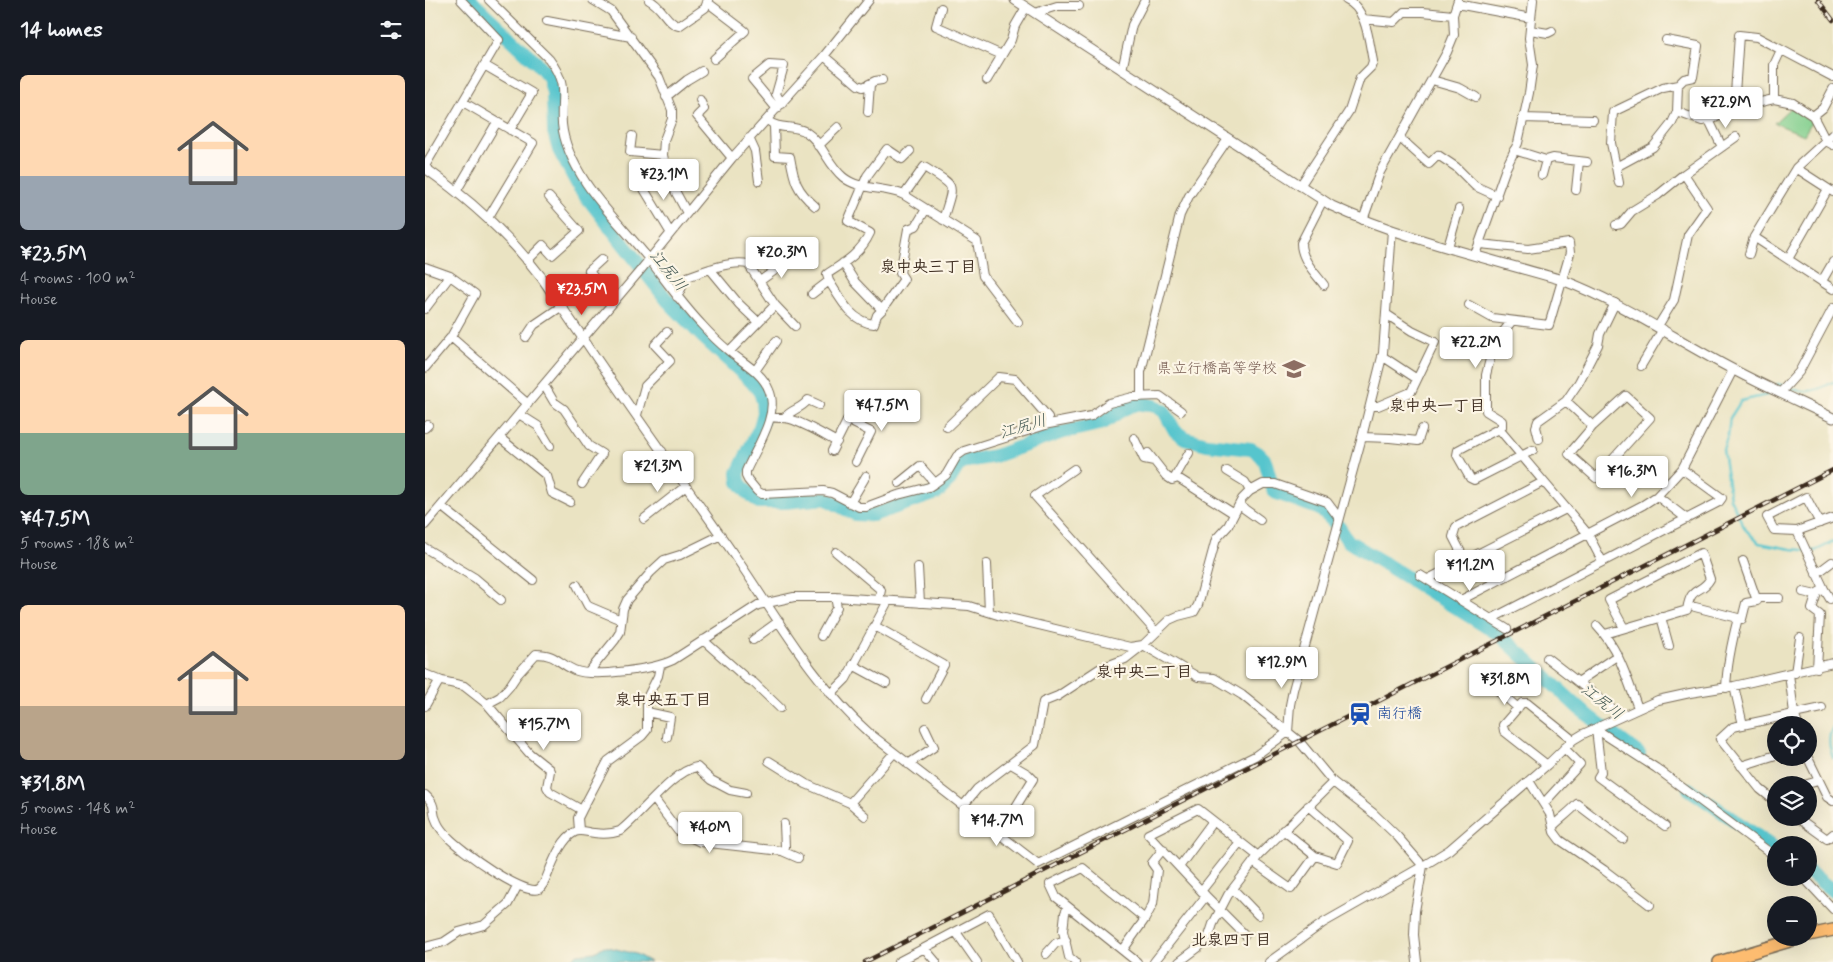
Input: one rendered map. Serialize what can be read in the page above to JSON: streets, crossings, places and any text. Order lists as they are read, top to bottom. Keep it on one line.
{"districts":["泉中央三丁目","泉中央一丁目","泉中央二丁目","泉中央五丁目","北泉四丁目"],"water":["江尻川"],"places":{"school or university":["県立行橋高等学校"],"station":["南行橋"]},"page":{"heading":"14 homes","list":[{"name":"¥23.5M","note":"4 rooms · 100 m² · House"},{"name":"¥47.5M","note":"5 rooms · 188 m² · House"},{"name":"¥31.8M","note":"5 rooms · 148 m² · House"}],"price":["¥22.9M","¥23.1M","¥20.3M","¥23.5M","¥22.2M","¥47.5M","¥21.3M","¥16.3M","¥11.2M","¥12.9M","¥31.8M","¥15.7M","¥14.7M","¥40M"],"map_buttons":["+","−"]}}
